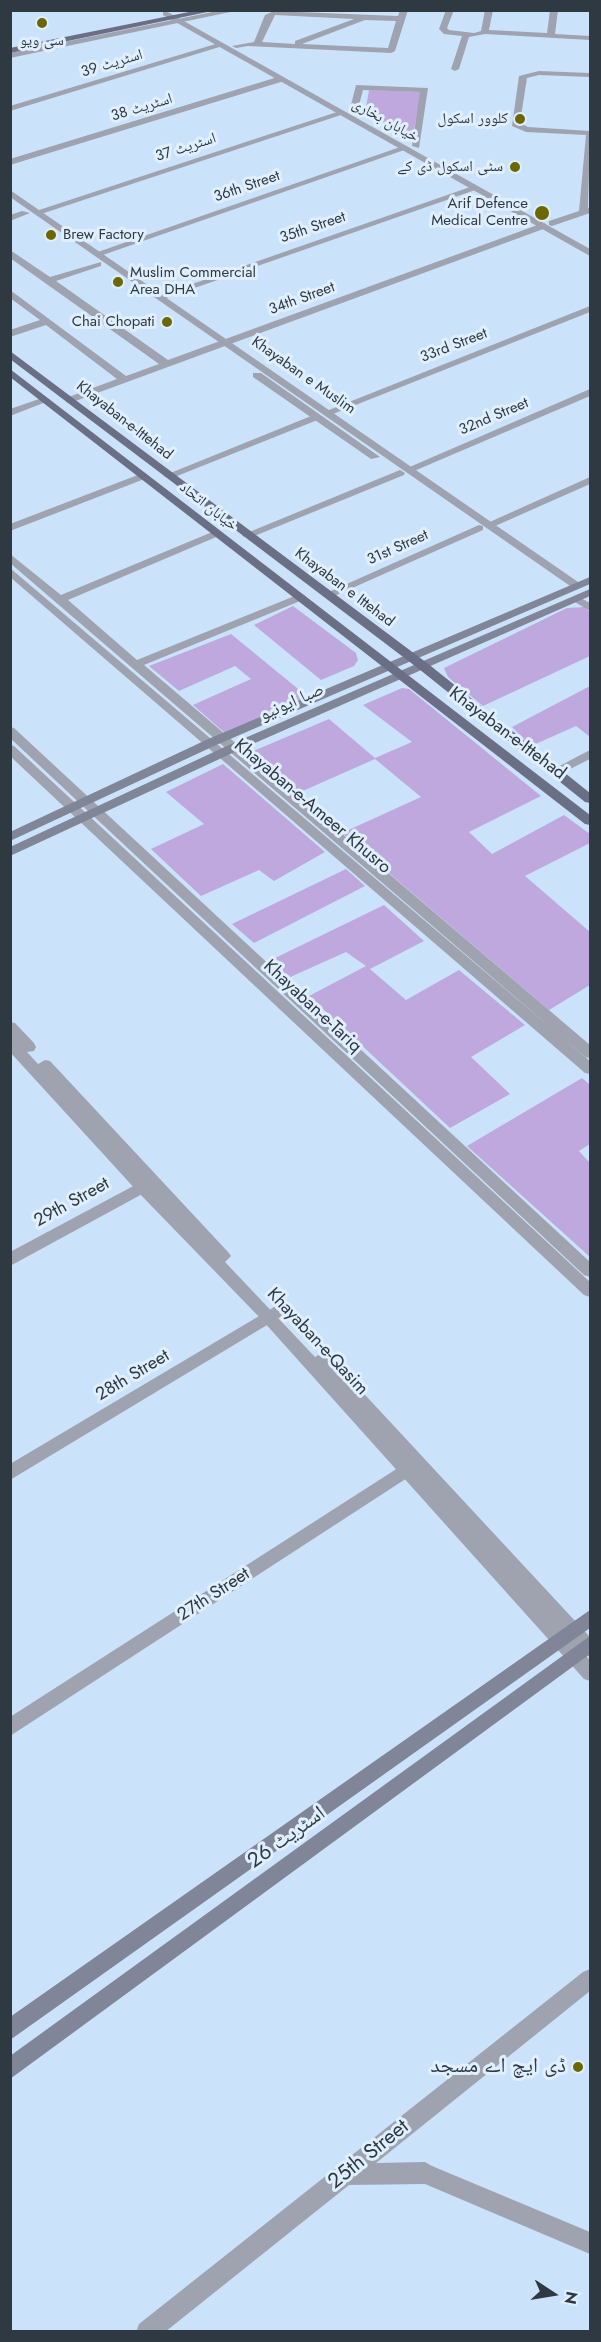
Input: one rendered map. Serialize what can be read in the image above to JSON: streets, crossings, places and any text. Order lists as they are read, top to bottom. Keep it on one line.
{"streets":{"main road":["Khayaban-e-Ittehad","خیابان اتحاد","Khayaban e Ittehad","صبا ایونیو","اسٹریٹ 26"],"street":["اسٹریٹ 39","اسٹریٹ 38","خیابان بخاری","اسٹریٹ 37","36th Street","35th Street","34th Street","33rd Street","Khayaban e Muslim","32nd Street","31st Street","Khayaban-e-Ameer Khusro","Khayaban-e-Tariq","29th Street","Khayaban-e-Qasim","28th Street","27th Street","25th Street"]},"crossings":[["اسٹریٹ 39","خیابان بخاری"],["اسٹریٹ 38","خیابان بخاری"],["خیابان بخاری","اسٹریٹ 37"],["خیابان بخاری","36th Street"],["خیابان بخاری","35th Street"],["خیابان بخاری","34th Street"],["اسٹریٹ 37","Khayaban e Muslim"],["36th Street","Khayaban e Muslim"],["35th Street","Khayaban e Muslim"],["34th Street","Khayaban e Muslim"],["34th Street","Khayaban-e-Ittehad"],["33rd Street","Khayaban e Muslim"],["Khayaban e Muslim","32nd Street"],["Khayaban e Muslim","31st Street"],["Khayaban e Muslim","صبا ایونیو"],["32nd Street","Khayaban-e-Ittehad"],["32nd Street","Khayaban e Ittehad"],["Khayaban-e-Ittehad","Khayaban e Ittehad"],["Khayaban-e-Ittehad","صبا ایونیو"],["خیابان اتحاد","صبا ایونیو"],["31st Street","Khayaban e Ittehad"],["Khayaban e Ittehad","صبا ایونیو"],["صبا ایونیو","Khayaban-e-Ameer Khusro"],["صبا ایونیو","Khayaban-e-Tariq"],["29th Street","Khayaban-e-Qasim"],["Khayaban-e-Qasim","28th Street"],["Khayaban-e-Qasim","27th Street"],["Khayaban-e-Qasim","اسٹریٹ 26"]],"places":["سی ویو","کلوور اسکول","سٹی اسکول ڈی کے","Arif Defence Medical Centre","Brew Factory","Muslim Commercial Area DHA","Chai Chopati","ڈی ایچ اے مسجد"],"north":"right"}
